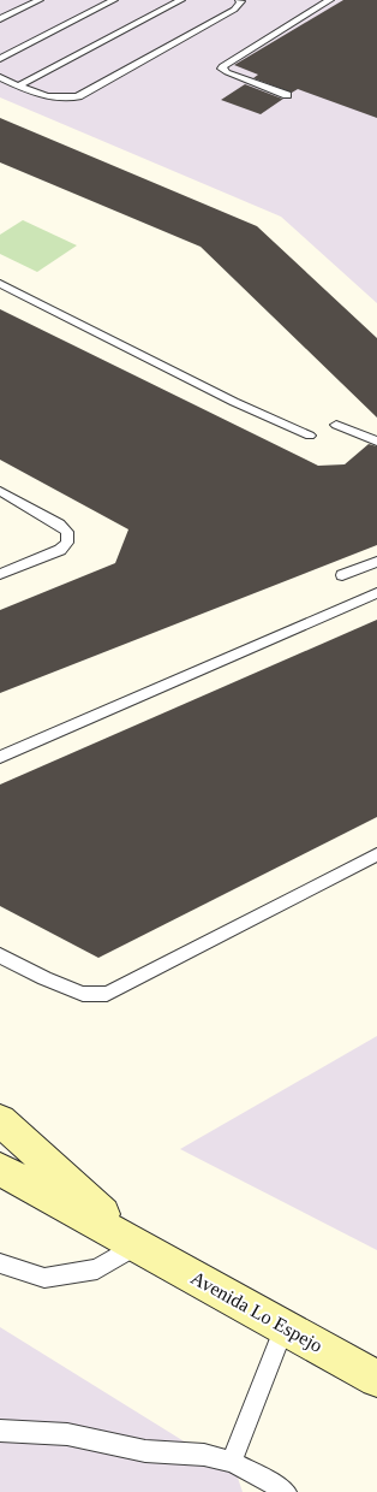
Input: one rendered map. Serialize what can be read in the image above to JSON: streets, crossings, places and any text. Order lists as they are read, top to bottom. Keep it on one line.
{"streets":{"main road":["Avenida Lo Espejo"]}}
